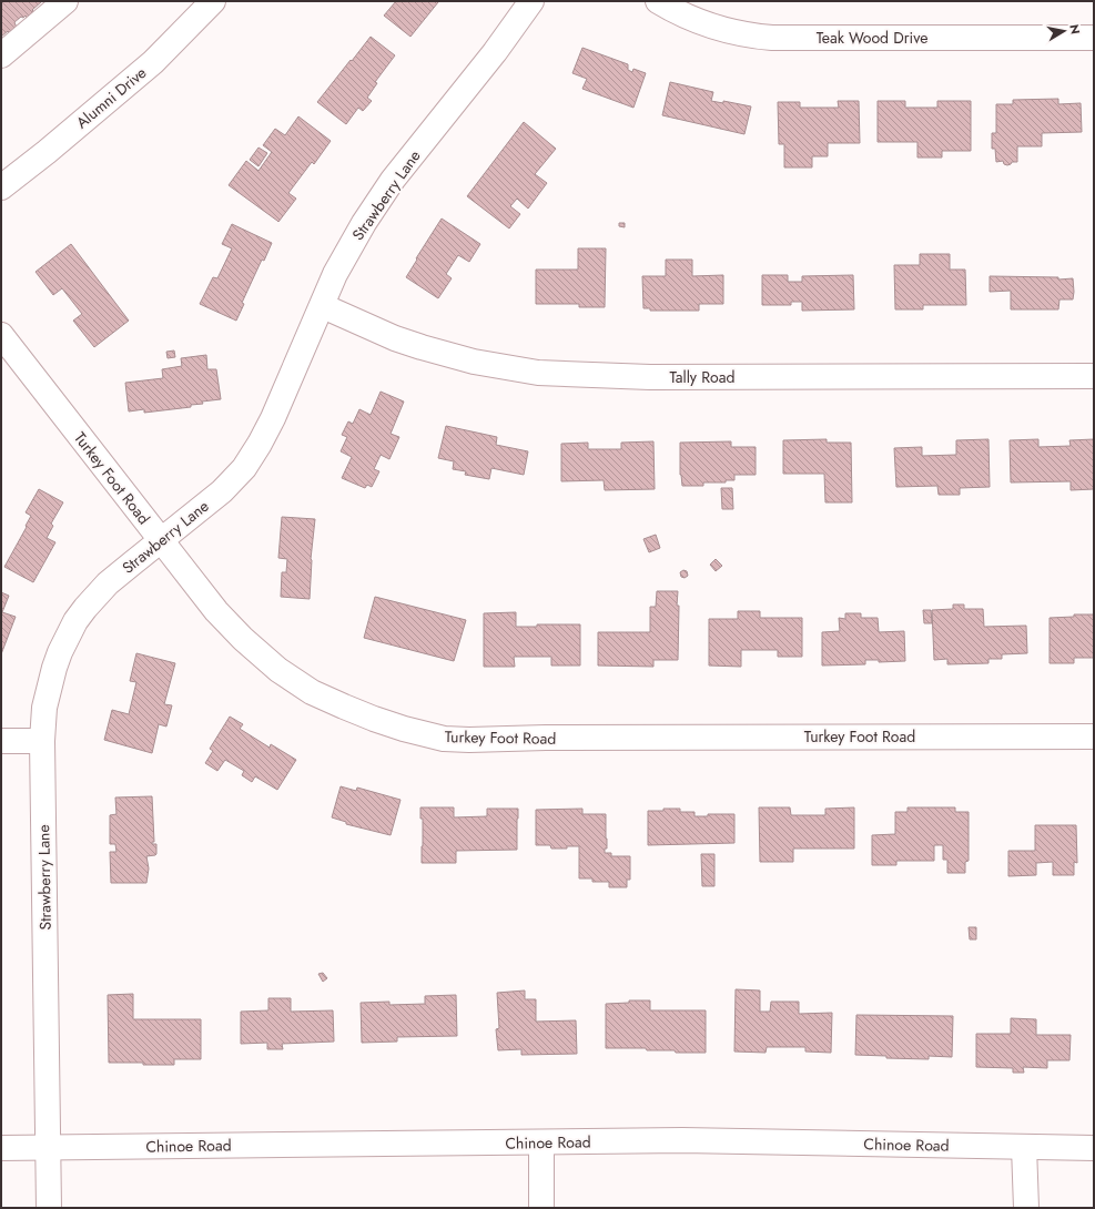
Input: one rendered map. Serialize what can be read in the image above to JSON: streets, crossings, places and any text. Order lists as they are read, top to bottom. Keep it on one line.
{"streets":{"street":["Teak Wood Drive","Alumni Drive","Strawberry Lane","Tally Road","Turkey Foot Road","Chinoe Road"]},"crossings":[["Strawberry Lane","Tally Road"],["Strawberry Lane","Turkey Foot Road"],["Strawberry Lane","Chinoe Road"]],"north":"right"}
